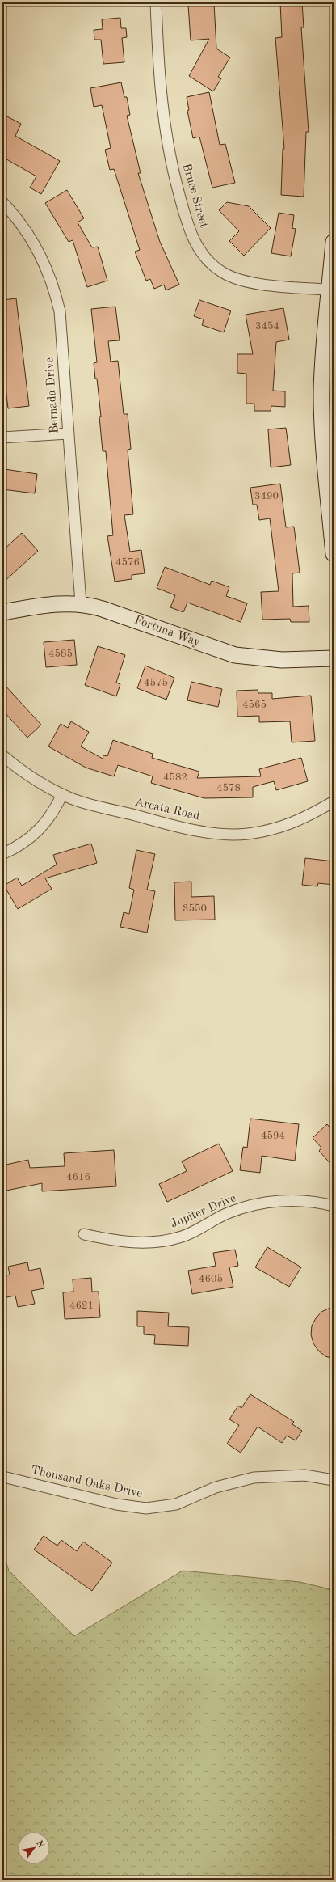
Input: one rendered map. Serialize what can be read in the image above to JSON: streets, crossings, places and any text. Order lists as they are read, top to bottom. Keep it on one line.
{"streets":{"street":["Bruce Street","Bernada Drive","Fortuna Way","Arcata Road","Jupiter Drive","Thousand Oaks Drive"]},"crossings":[["Bernada Drive","Fortuna Way"]],"house_numbers":["3454","3490","4576","4585","4575","4565","4582","4578","3550","4594","4616","4605","4621"],"north":"top right"}
